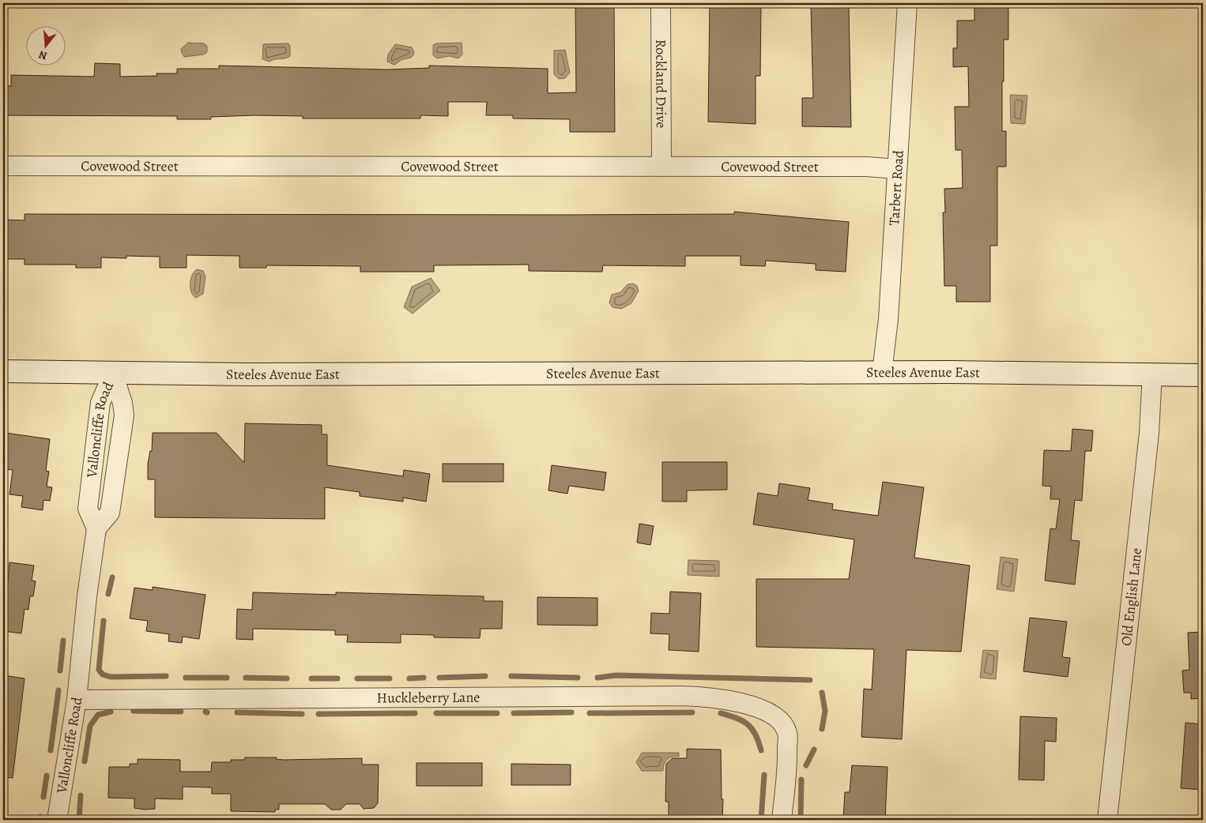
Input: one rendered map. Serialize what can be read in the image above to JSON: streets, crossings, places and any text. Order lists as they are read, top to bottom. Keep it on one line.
{"streets":{"main road":["Steeles Avenue East"],"street":["Rockland Drive","Covewood Street","Tarbert Road","Valloncliffe Road","Old English Lane","Huckleberry Lane"]},"crossings":[["Rockland Drive","Covewood Street"],["Covewood Street","Tarbert Road"],["Tarbert Road","Steeles Avenue East"],["Steeles Avenue East","Valloncliffe Road"],["Steeles Avenue East","Old English Lane"],["Valloncliffe Road","Huckleberry Lane"]],"north":"bottom"}
